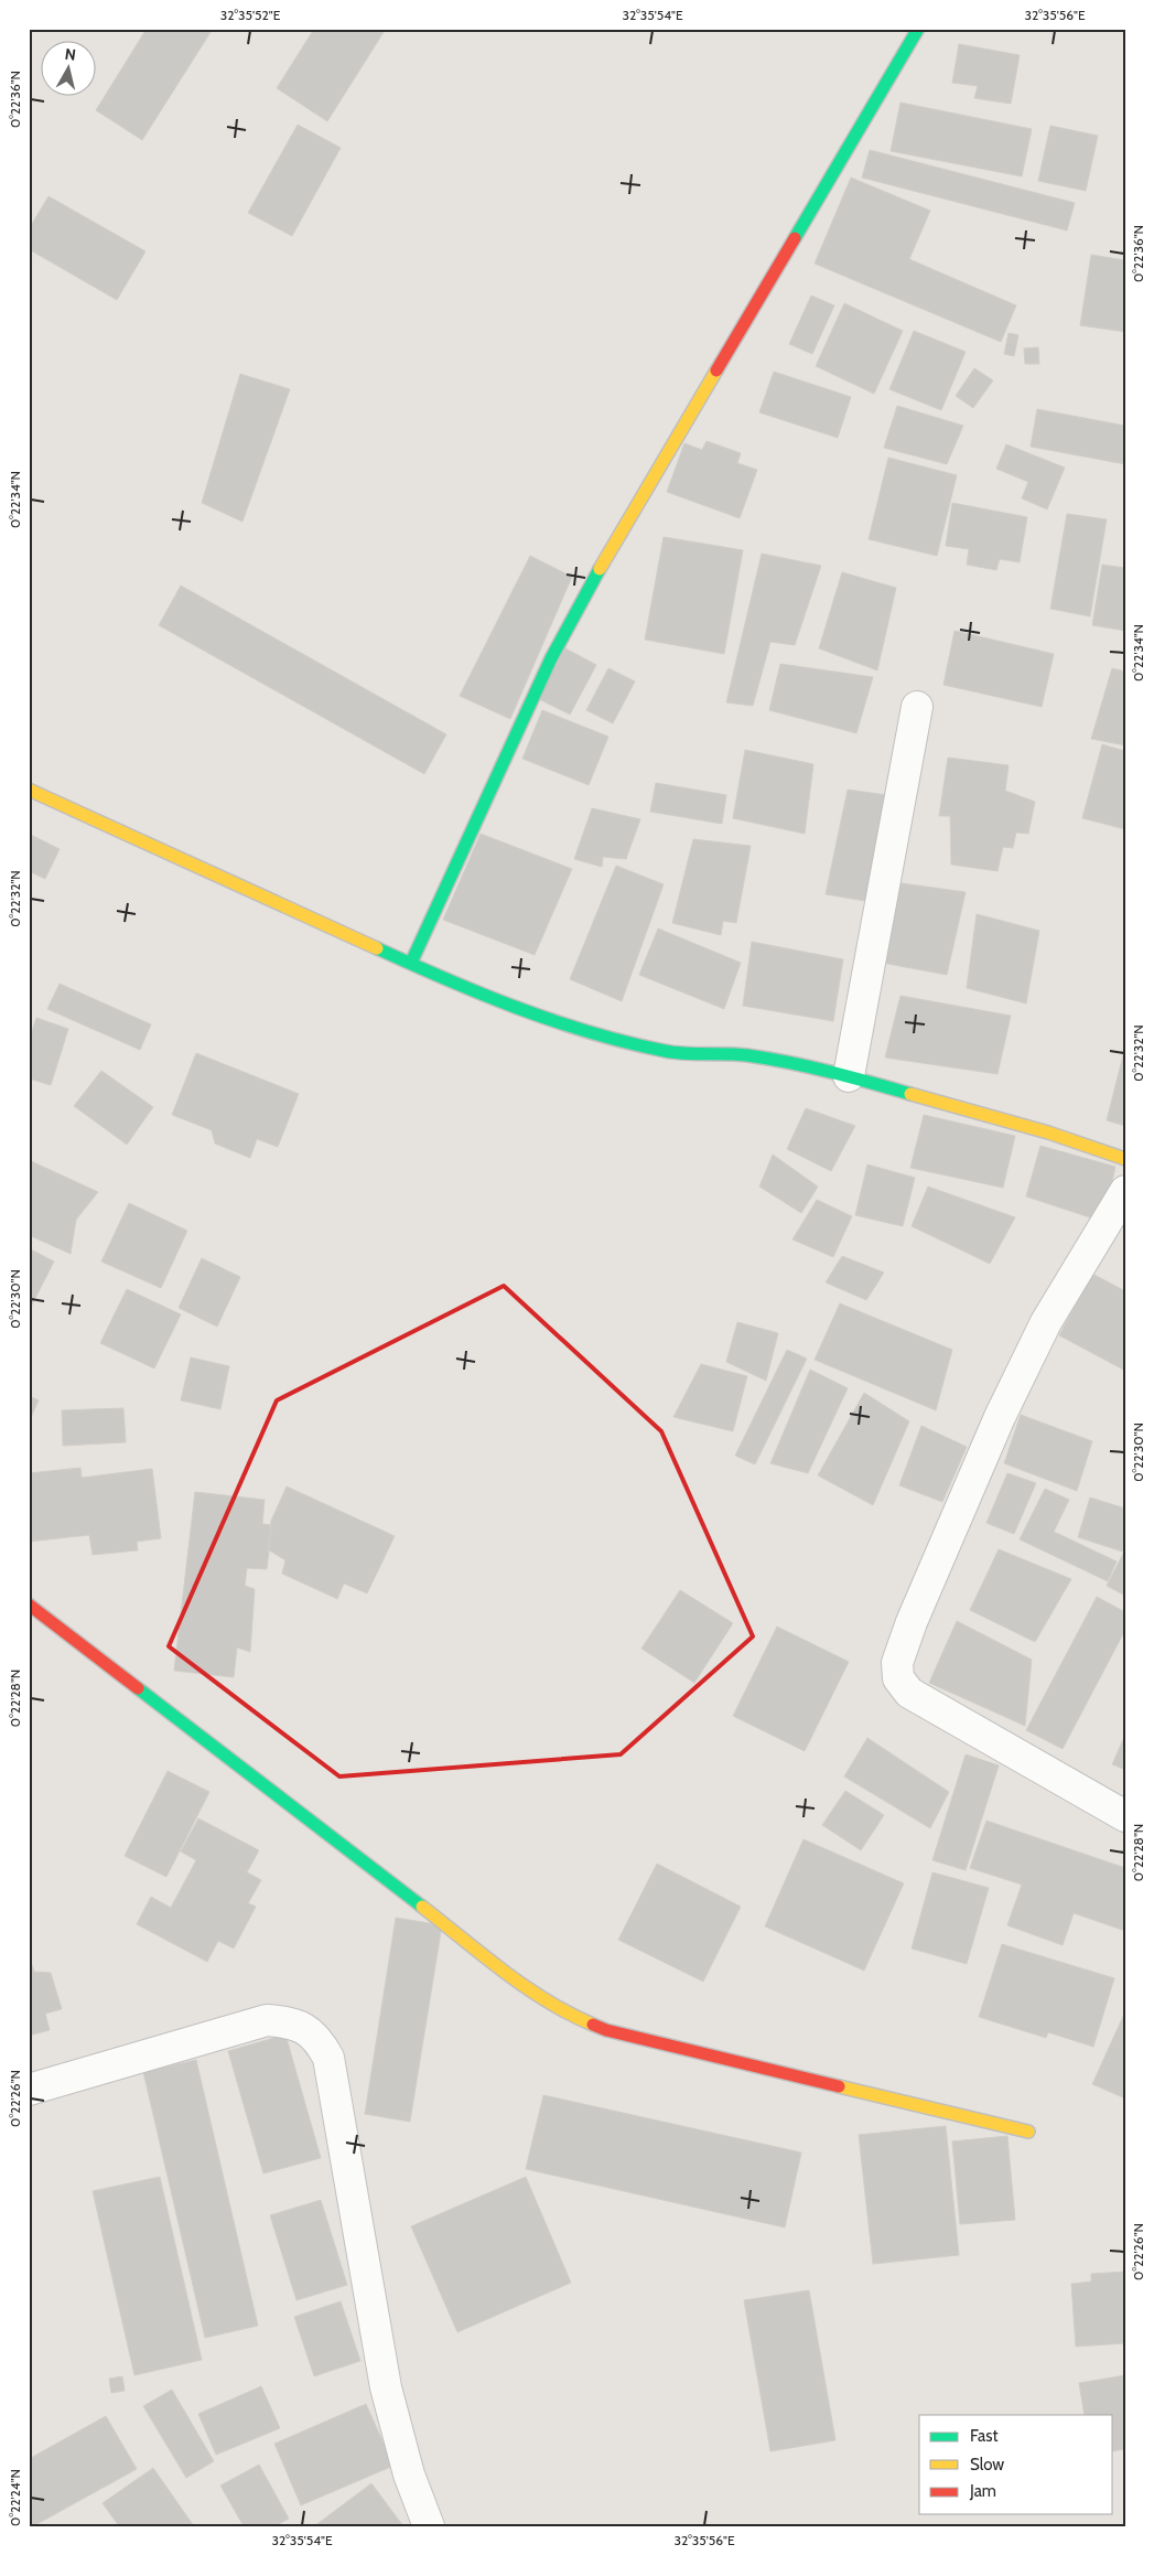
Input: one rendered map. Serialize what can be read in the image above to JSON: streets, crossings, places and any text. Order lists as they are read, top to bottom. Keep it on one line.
{"legend":["Fast","Slow","Jam"],"north":"top","coordinates":["32°35'52\"E","32°35'54\"E","32°35'56\"E","0°22'36\"N","0°22'34\"N","0°22'32\"N","0°22'30\"N","0°22'28\"N","0°22'26\"N","0°22'24\"N"]}
